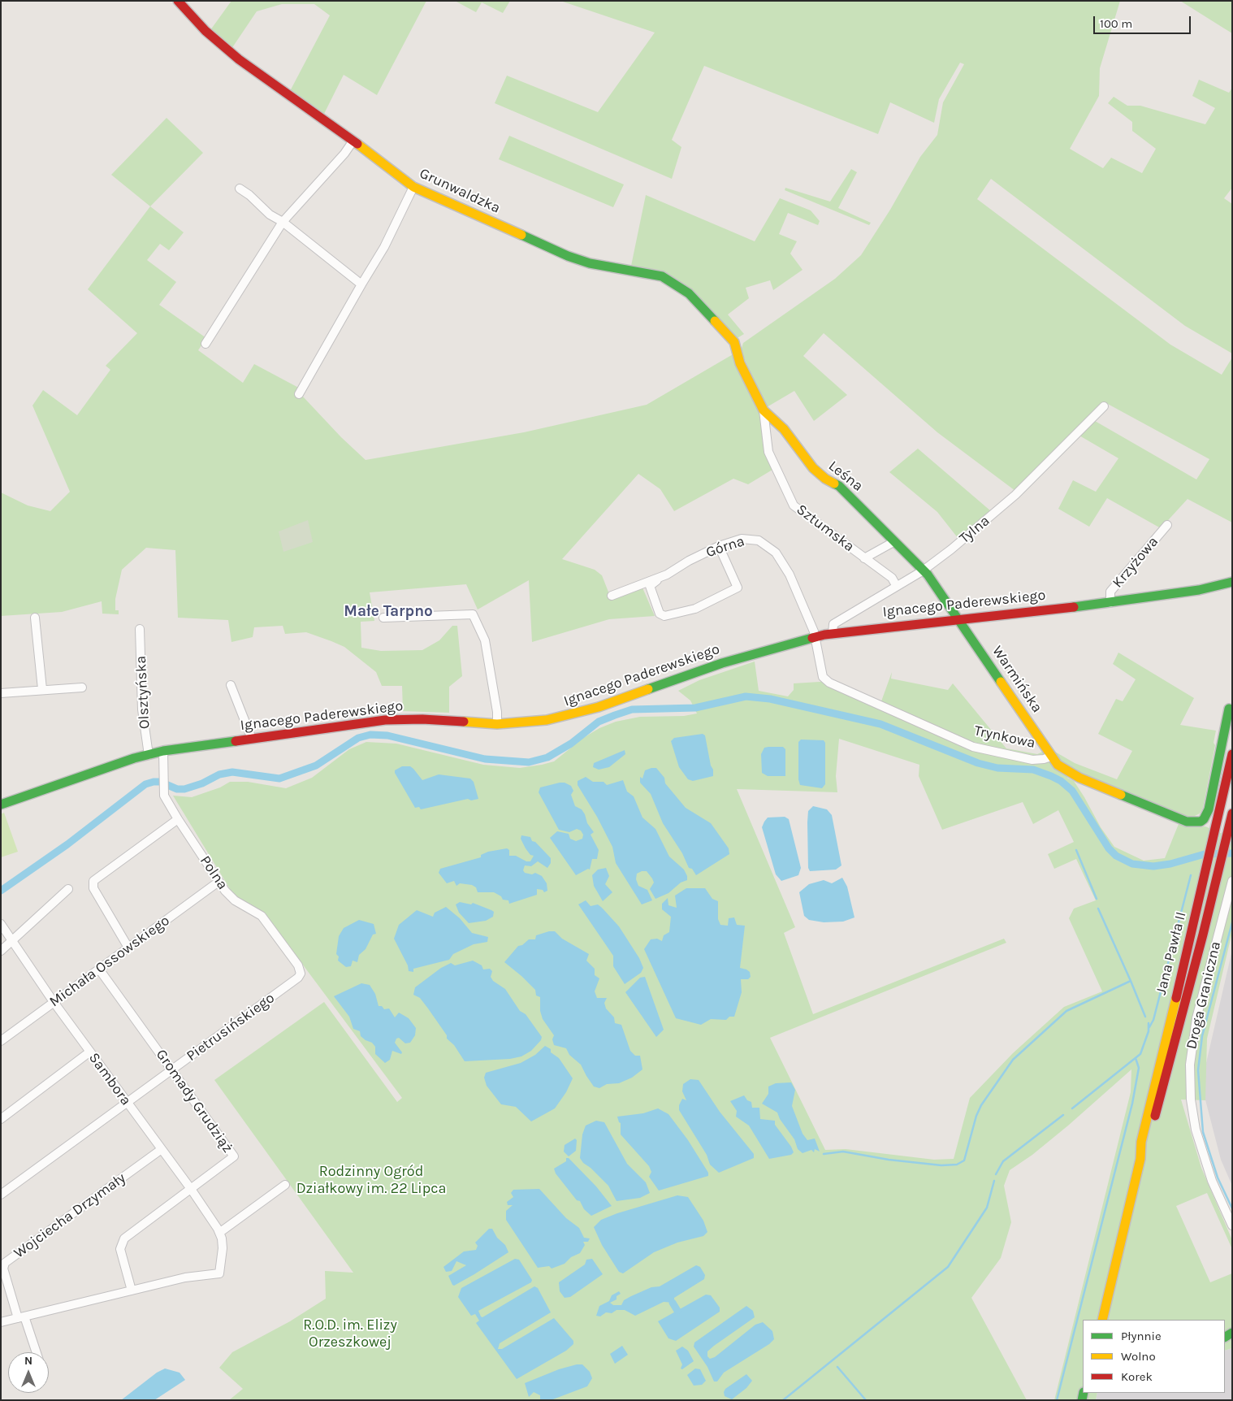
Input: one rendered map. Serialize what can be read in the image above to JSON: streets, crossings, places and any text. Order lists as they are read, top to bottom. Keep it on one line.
{"streets":{"main road":["Grunwaldzka","Leśna","Ignacego Paderewskiego","Warmińska","Trynkowa","Jana Pawła II"],"street":["Sztumska","Tylna","Górna","Krzyżowa","Olsztyńska","Polna","Michała Ossowskiego","Droga Graniczna","Pietrusińskiego","Sambora","Gromady Grudziąż","Wojciecha Drzymały"]},"crossings":[["Grunwaldzka","Leśna"],["Leśna","Sztumska"],["Leśna","Tylna"],["Leśna","Ignacego Paderewskiego"],["Leśna","Warmińska"],["Sztumska","Tylna"],["Tylna","Ignacego Paderewskiego"],["Górna","Ignacego Paderewskiego"],["Górna","Trynkowa"],["Krzyżowa","Ignacego Paderewskiego"],["Ignacego Paderewskiego","Warmińska"],["Ignacego Paderewskiego","Olsztyńska"],["Ignacego Paderewskiego","Trynkowa"],["Ignacego Paderewskiego","Polna"],["Warmińska","Trynkowa"],["Polna","Michała Ossowskiego"],["Polna","Pietrusińskiego"],["Michała Ossowskiego","Sambora"],["Michała Ossowskiego","Gromady Grudziąż"],["Pietrusińskiego","Sambora"],["Pietrusińskiego","Gromady Grudziąż"],["Sambora","Gromady Grudziąż"],["Sambora","Wojciecha Drzymały"]],"districts":["Małe Tarpno"],"parks":["Rodzinny Ogród Działkowy im. 22 Lipca","R.O.D. im. Elizy Orzeszkowej"],"legend":["Płynnie","Wolno","Korek"],"scale_bar":"100 m","north":"top"}
